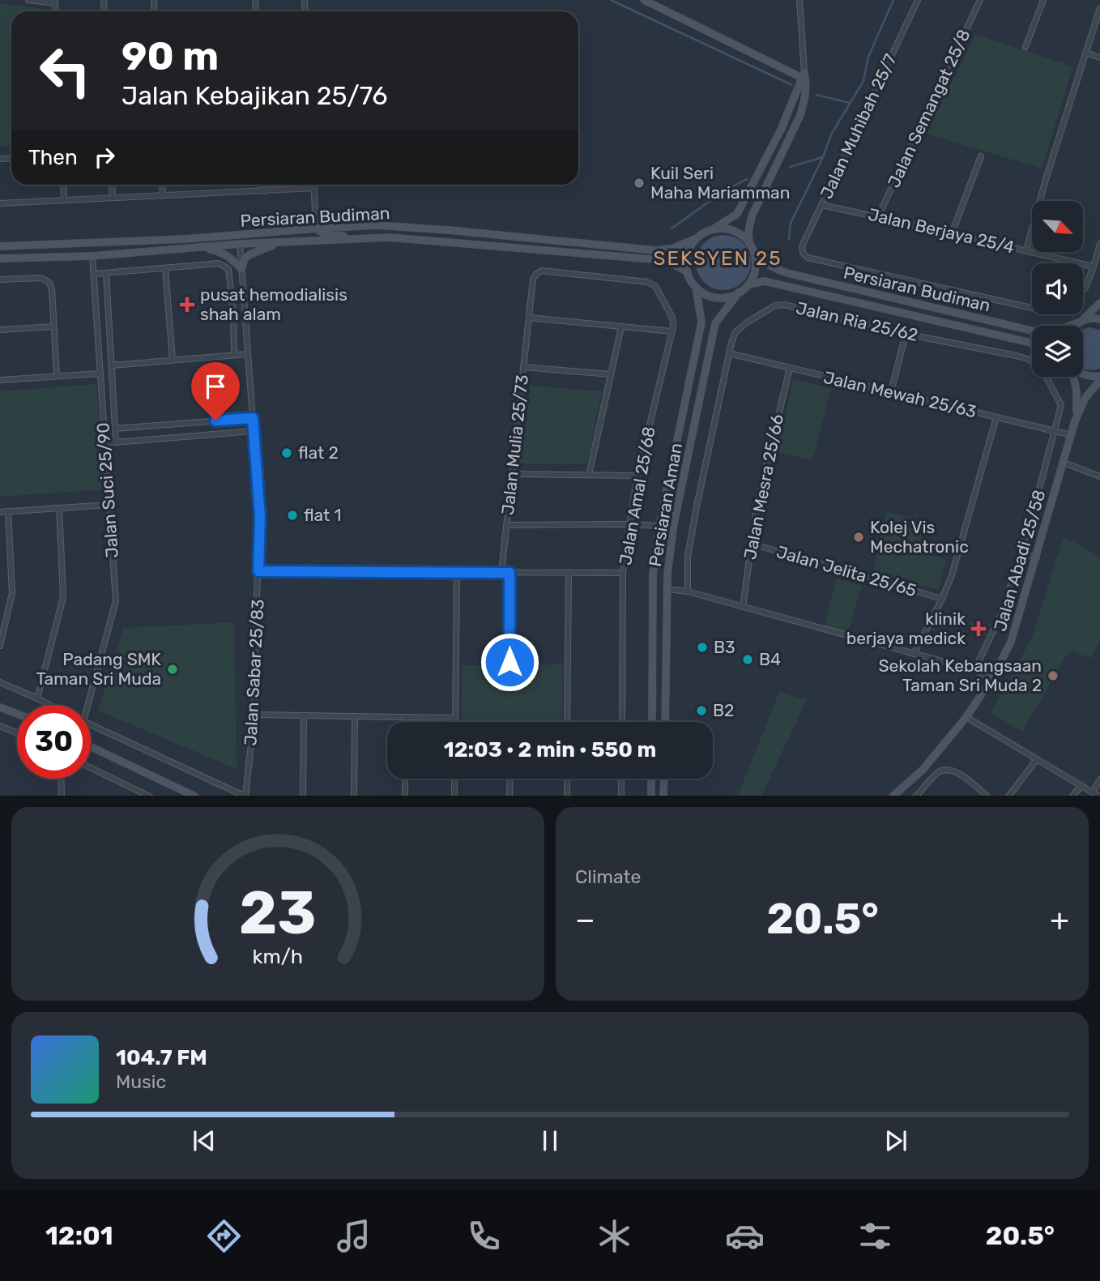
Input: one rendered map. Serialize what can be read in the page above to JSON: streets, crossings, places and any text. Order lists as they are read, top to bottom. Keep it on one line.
{"streets":{"main road":["Persiaran Budiman","Persiaran Aman","Jalan Abadi 25/58"],"street":["Jalan Semangat 25/8","Jalan Muhibah 25/7","Jalan Berjaya 25/4","Jalan Ria 25/62","Jalan Mewah 25/63","Jalan Mulia 25/73","Jalan Mesra 25/66","Jalan Suci 25/90","Jalan Amal 25/68","Jalan Jelita 25/65","Jalan Sabar 25/83"]},"crossings":[["Jalan Semangat 25/8","Jalan Berjaya 25/4"],["Jalan Muhibah 25/7","Jalan Berjaya 25/4"],["Persiaran Budiman","Jalan Suci 25/90"],["Persiaran Budiman","Persiaran Aman"],["Persiaran Budiman","Jalan Sabar 25/83"],["Jalan Ria 25/62","Jalan Mewah 25/63"],["Jalan Mewah 25/63","Jalan Mesra 25/66"],["Jalan Mewah 25/63","Jalan Abadi 25/58"],["Jalan Mulia 25/73","Jalan Amal 25/68"],["Jalan Mesra 25/66","Jalan Jelita 25/65"]],"districts":["SEKSYEN 25"],"places":{"other":["Kuil Seri Maha Mariamman","flat 2","flat 1","Kolej Vis Mechatronic","B3","B4","Padang SMK Taman Sri Muda","Sekolah Kebangsaan Taman Sri Muda 2","B2"],"health":["pusat hemodialisis shah alam","klinik berjaya medick"]},"north":"bottom right","page":{"turn":["90 m","Jalan Kebajikan 25/76"],"then":"Then","limit":"30","trip":"12:03 · 2 min · 550 m","tile":"Climate","heat":["−","20.5°","+"],"song":["104.7 FM","Music"],"tabs":["12:01","20.5°"],"gauge":["23","km/h"]}}
